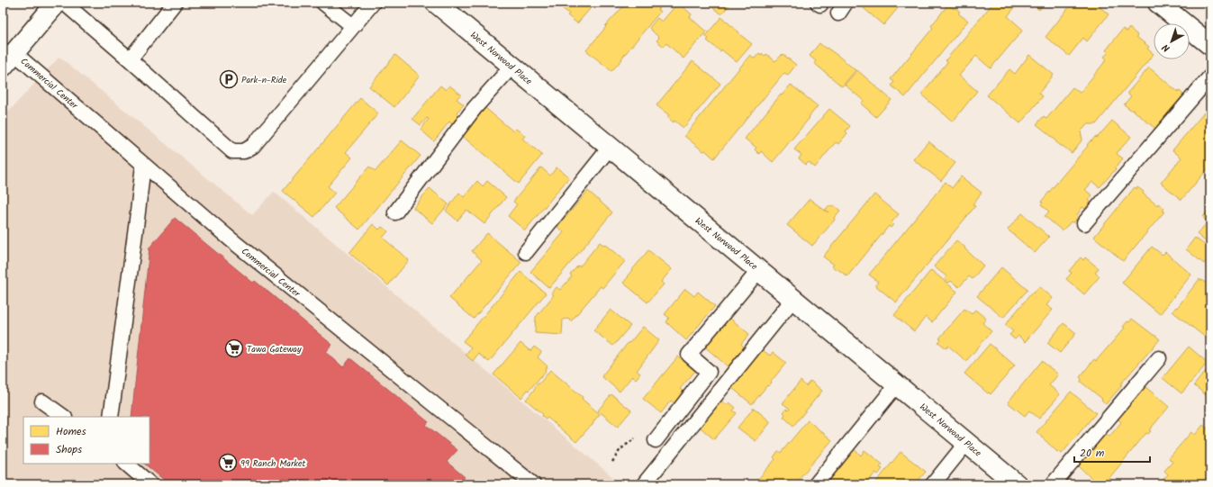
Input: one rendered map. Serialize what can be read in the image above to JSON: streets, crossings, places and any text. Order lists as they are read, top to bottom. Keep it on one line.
{"streets":{"street":["West Norwood Place"],"lane":["Commercial Center"]},"places":{"parking":["Park-n-Ride"],"supermarket":["Tawa Gateway","99 Ranch Market"]},"legend":["Homes","Shops"],"scale_bar":"20 m","north":"bottom left"}
